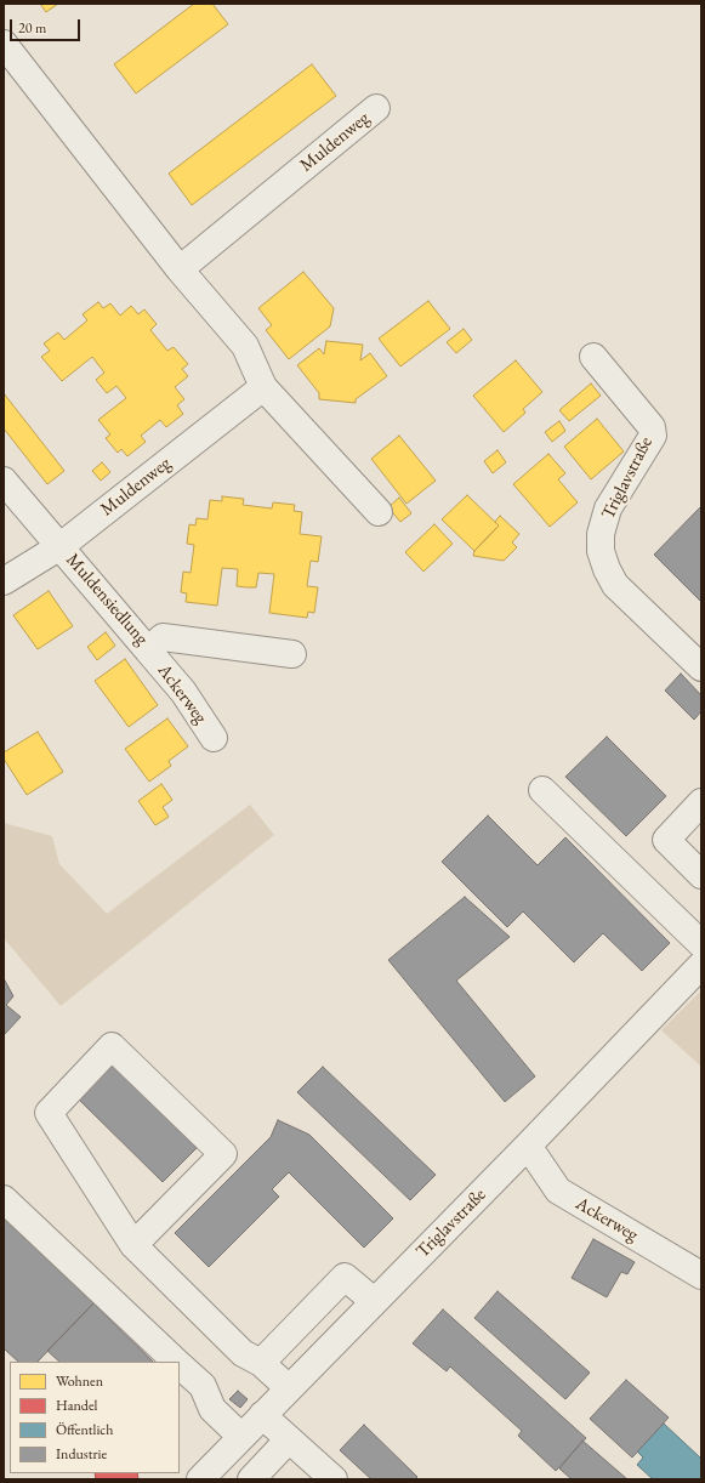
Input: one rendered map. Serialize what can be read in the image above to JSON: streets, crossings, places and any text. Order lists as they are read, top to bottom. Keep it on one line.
{"streets":{"street":["Muldenweg","Triglavstraße","Muldensiedlung","Ackerweg"]},"crossings":[["Muldenweg","Muldensiedlung"],["Triglavstraße","Ackerweg"],["Muldensiedlung","Ackerweg"]],"legend":["Wohnen","Handel","Öffentlich","Industrie"],"scale_bar":"20 m"}
